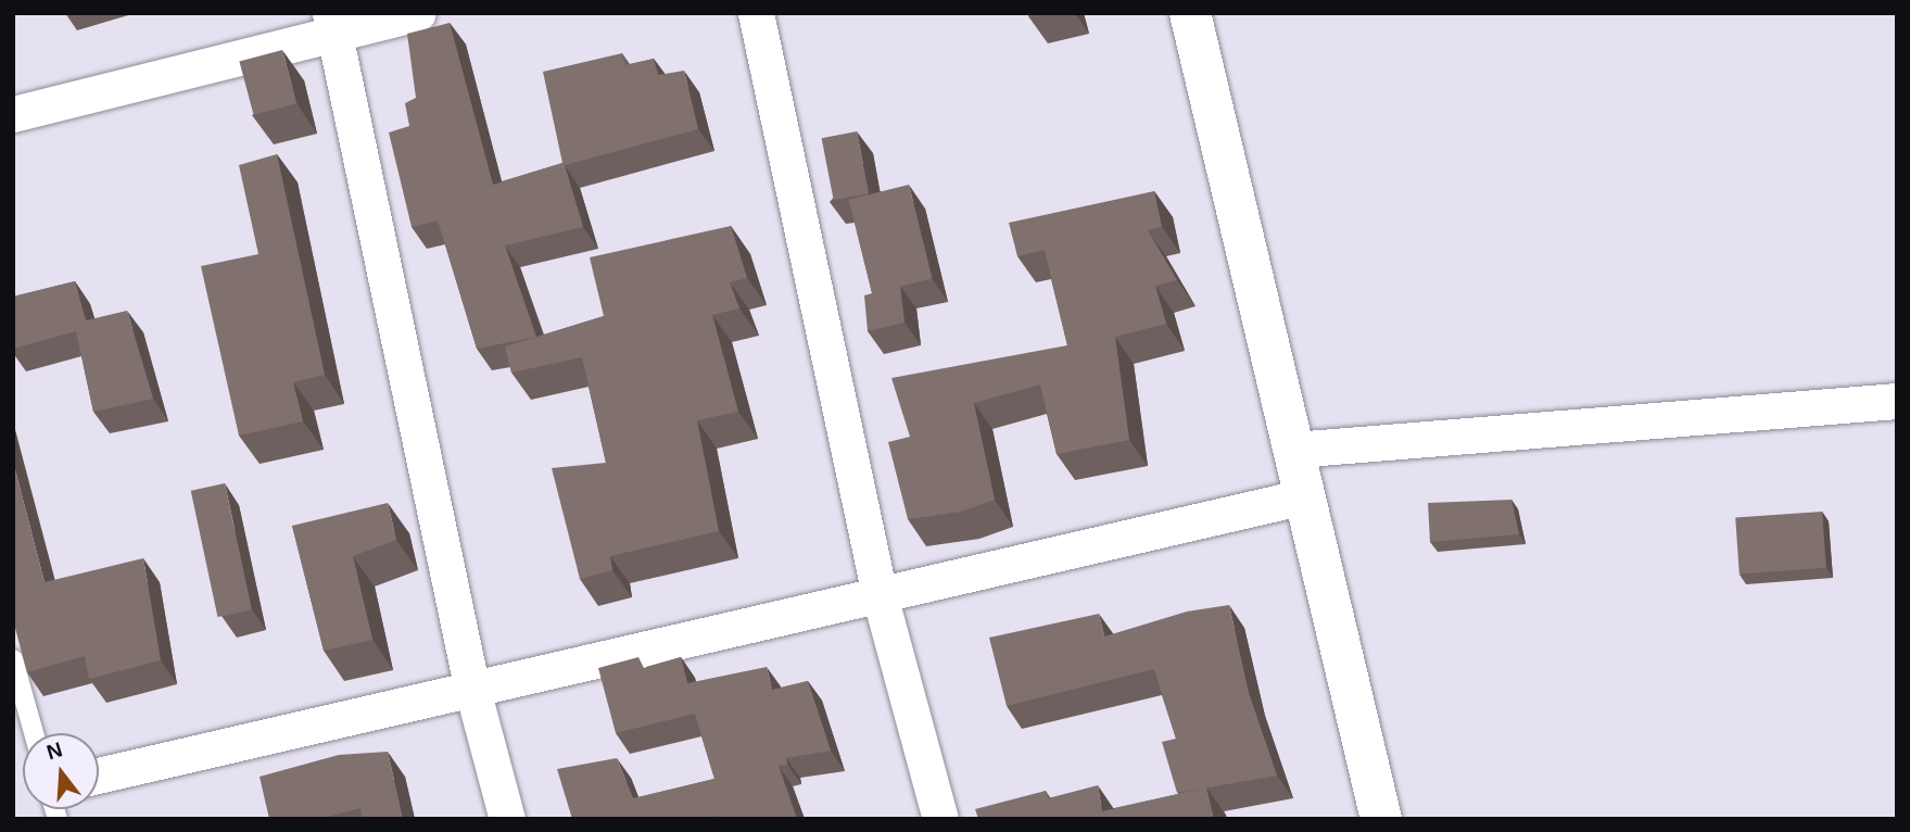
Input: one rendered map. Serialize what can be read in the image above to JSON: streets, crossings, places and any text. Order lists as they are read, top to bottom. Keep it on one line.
{"north":"top"}
